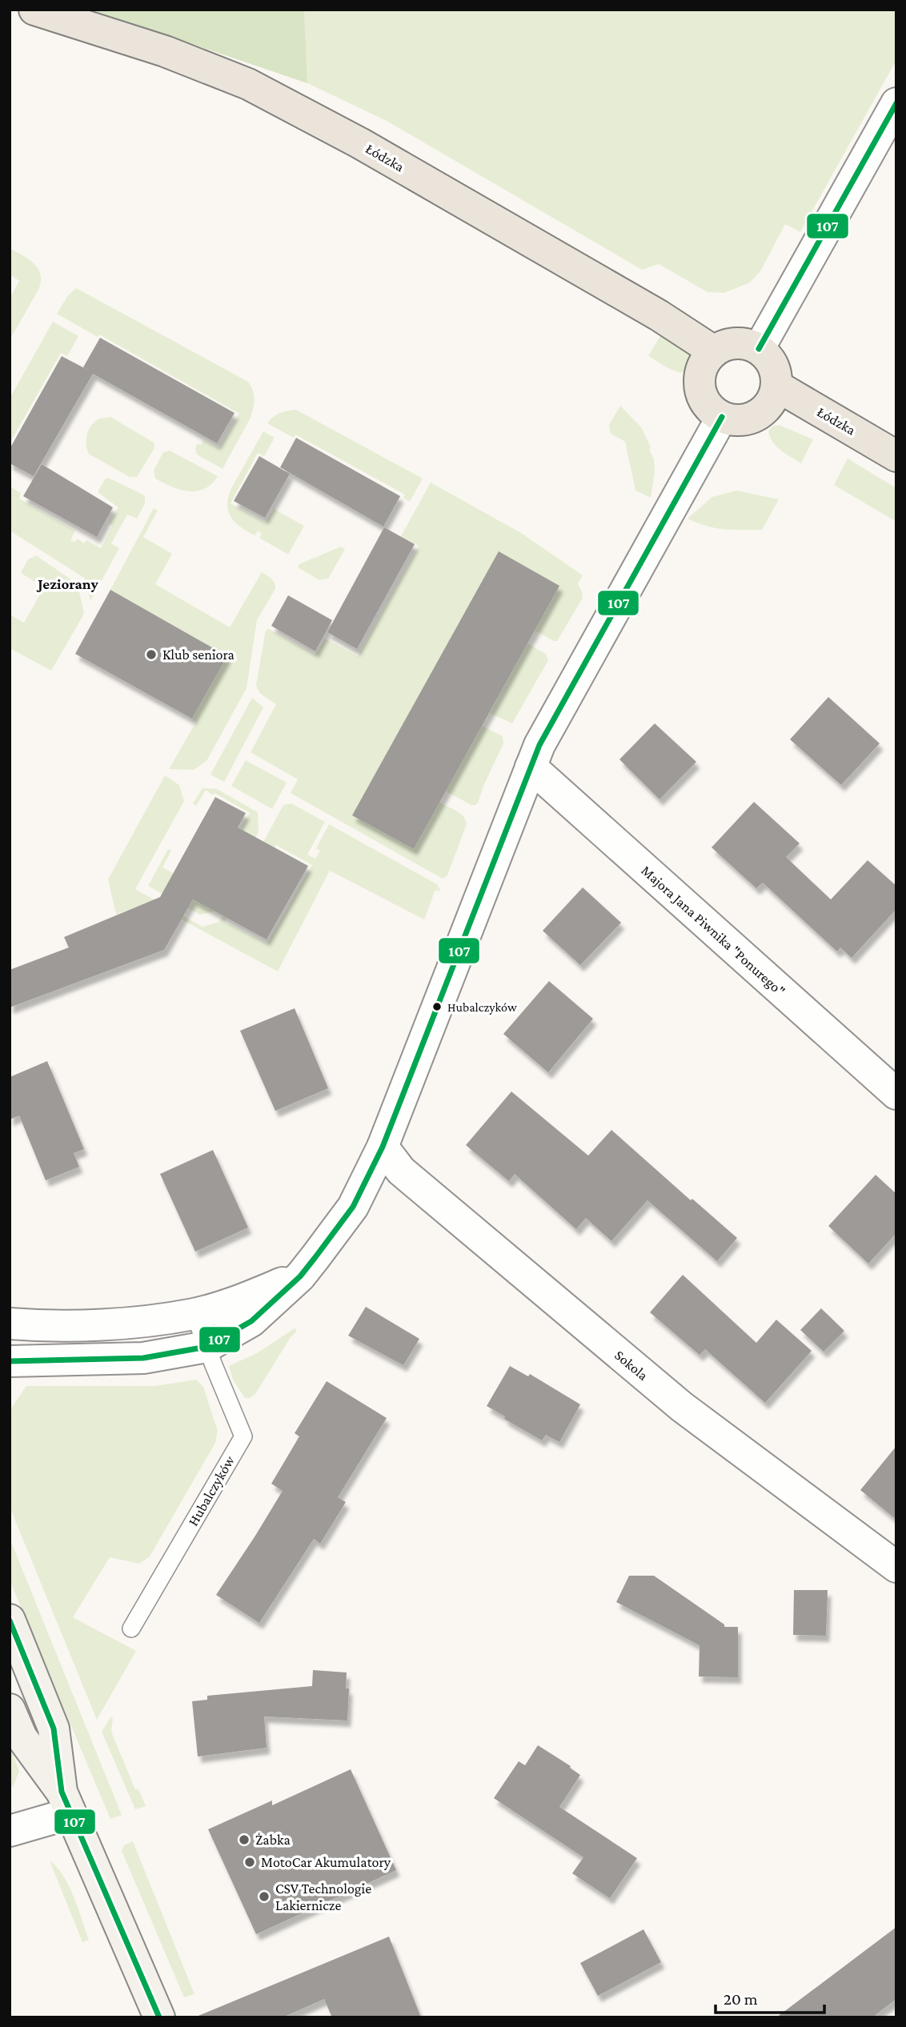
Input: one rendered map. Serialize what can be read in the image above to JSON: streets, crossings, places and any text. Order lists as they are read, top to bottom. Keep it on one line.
{"streets":{"main road":["Łódzka"],"street":["Majora Jana Piwnika \"Ponurego\"","Sokola"],"lane":["Hubalczyków"]},"districts":["Jeziorany"],"places":["Klub seniora","Hubalczyków","Żabka","MotoCar Akumulatory","CSV Technologie Lakiernicze"],"lines":["transit line 107"],"scale_bar":"20 m"}
